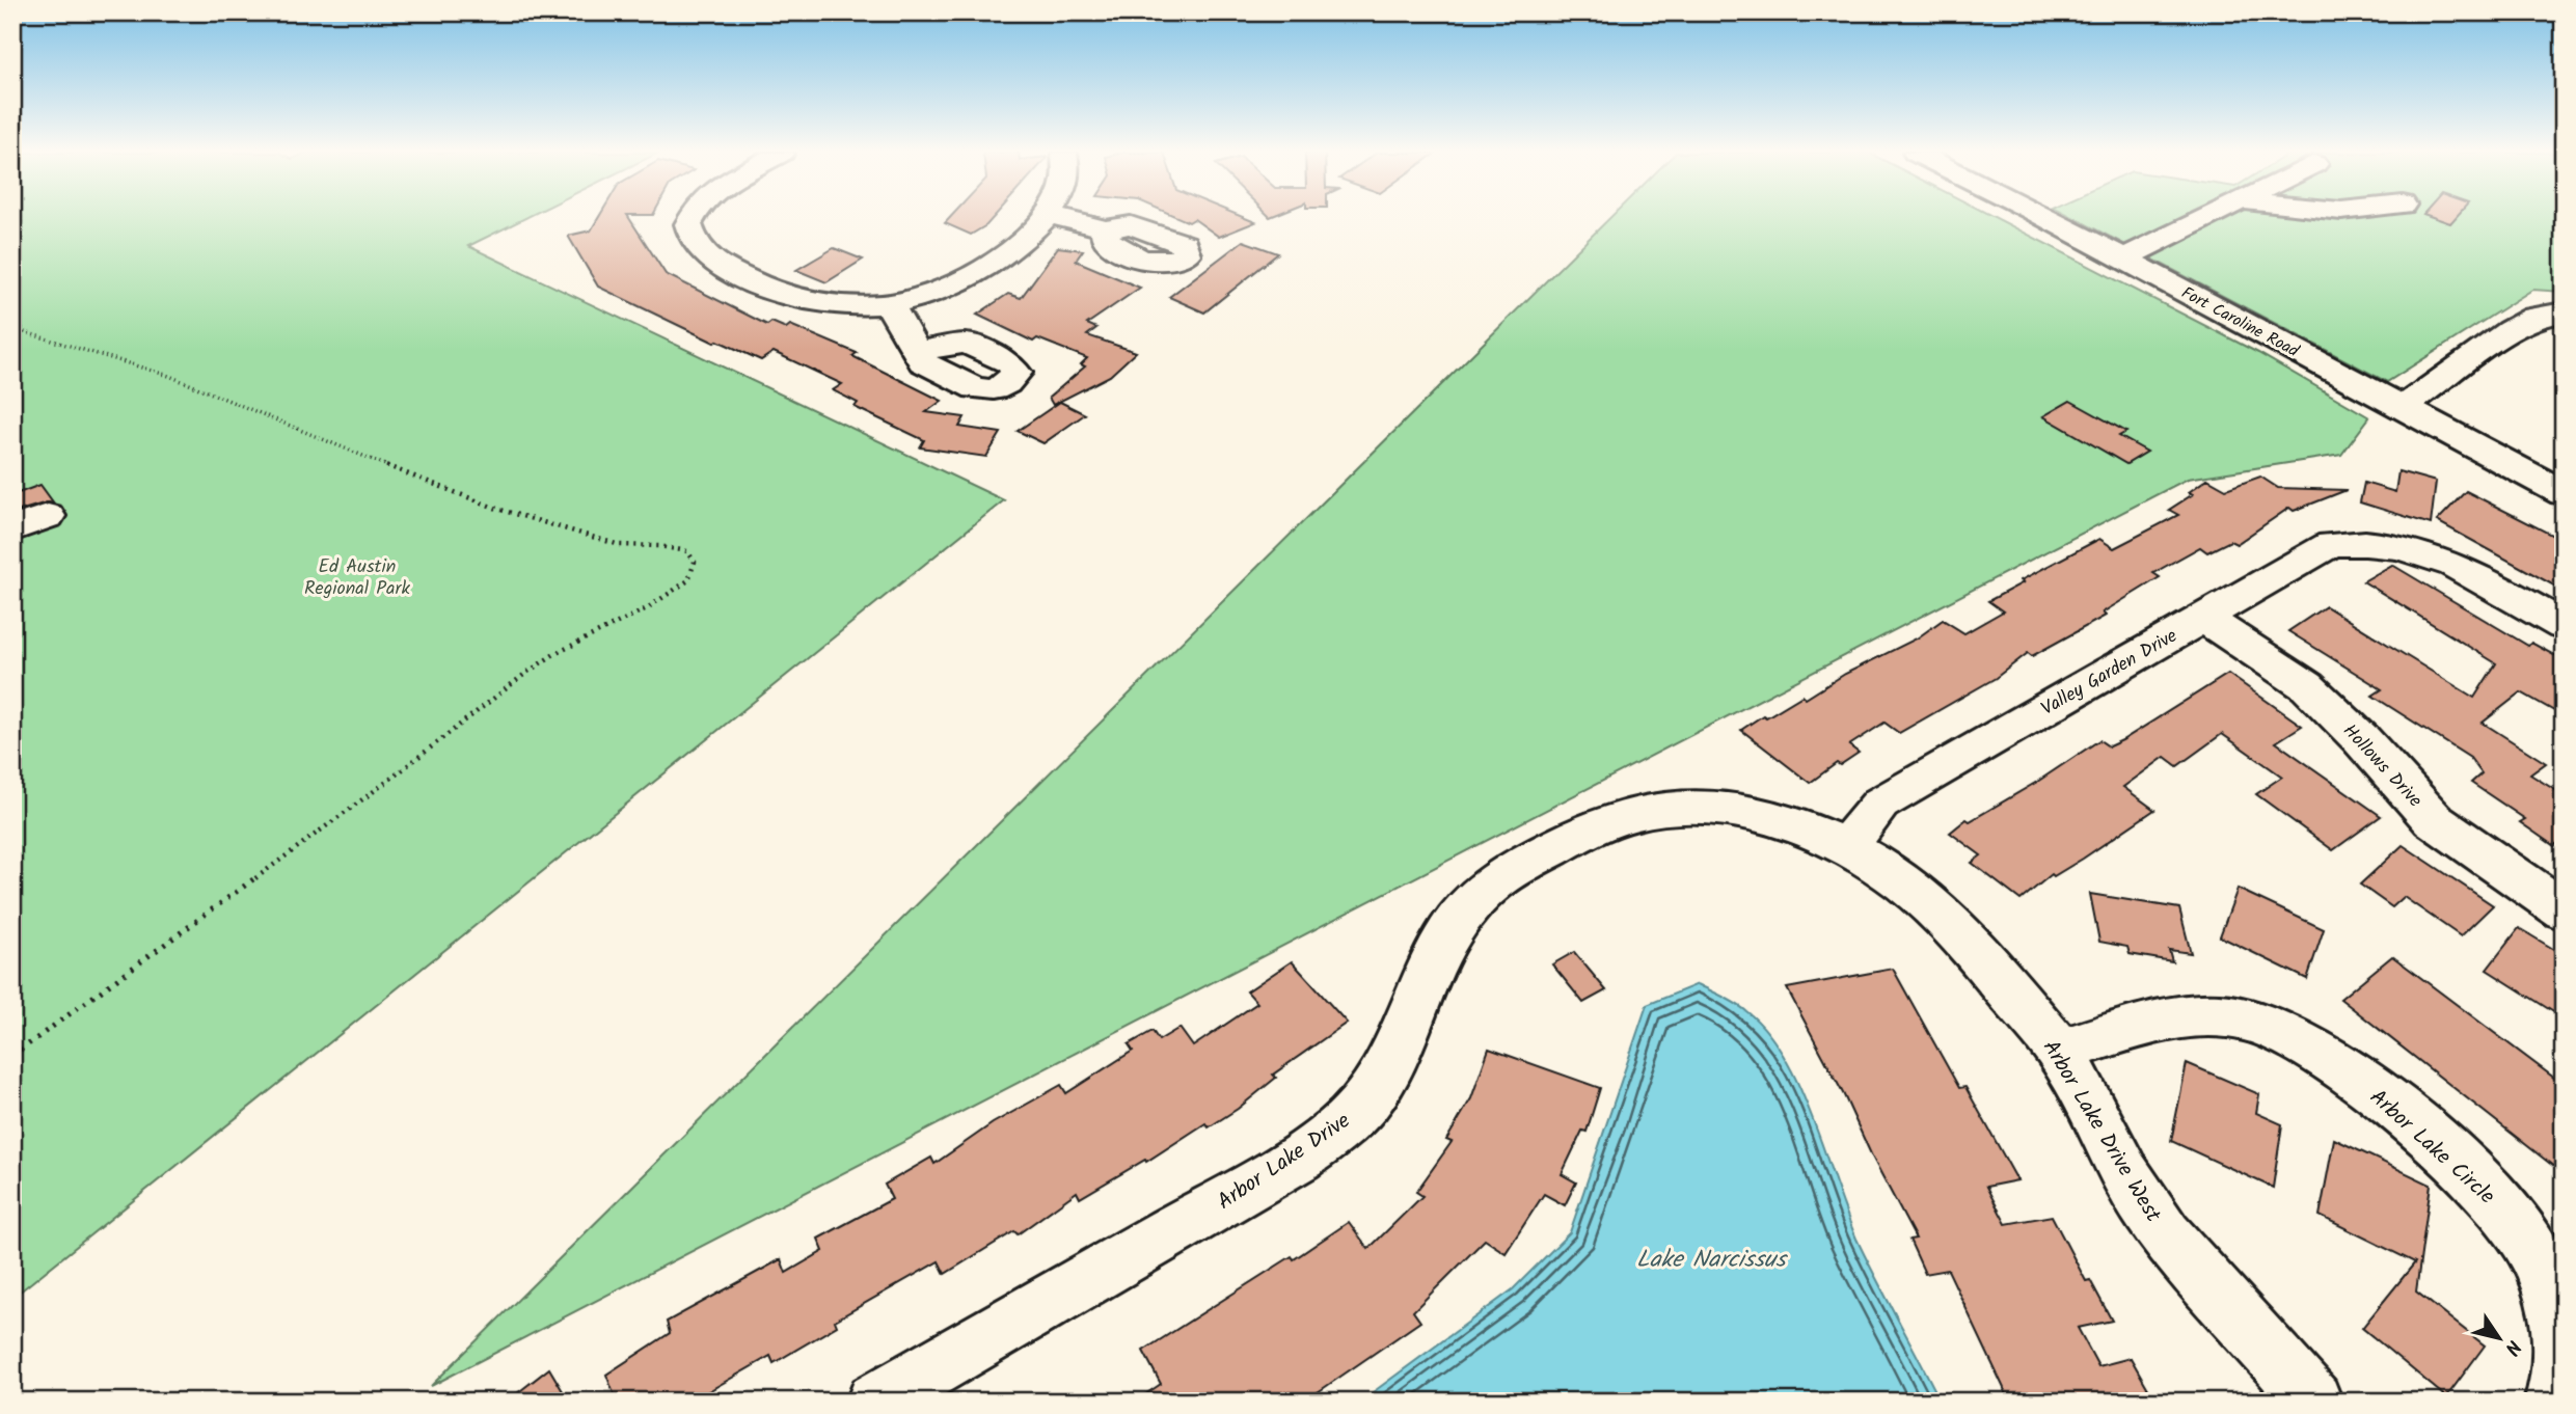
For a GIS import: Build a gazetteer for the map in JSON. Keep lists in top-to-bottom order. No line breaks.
{"streets":{"street":["Fort Caroline Road","Valley Garden Drive","Hollows Drive","Arbor Lake Drive West","Arbor Lake Circle","Arbor Lake Drive"]},"crossings":[["Valley Garden Drive","Hollows Drive"],["Valley Garden Drive","Arbor Lake Drive West"],["Valley Garden Drive","Arbor Lake Drive"],["Arbor Lake Drive West","Arbor Lake Circle"],["Arbor Lake Drive West","Arbor Lake Drive"]],"water":["Lake Narcissus"],"parks":["Ed Austin Regional Park"],"north":"bottom right"}
